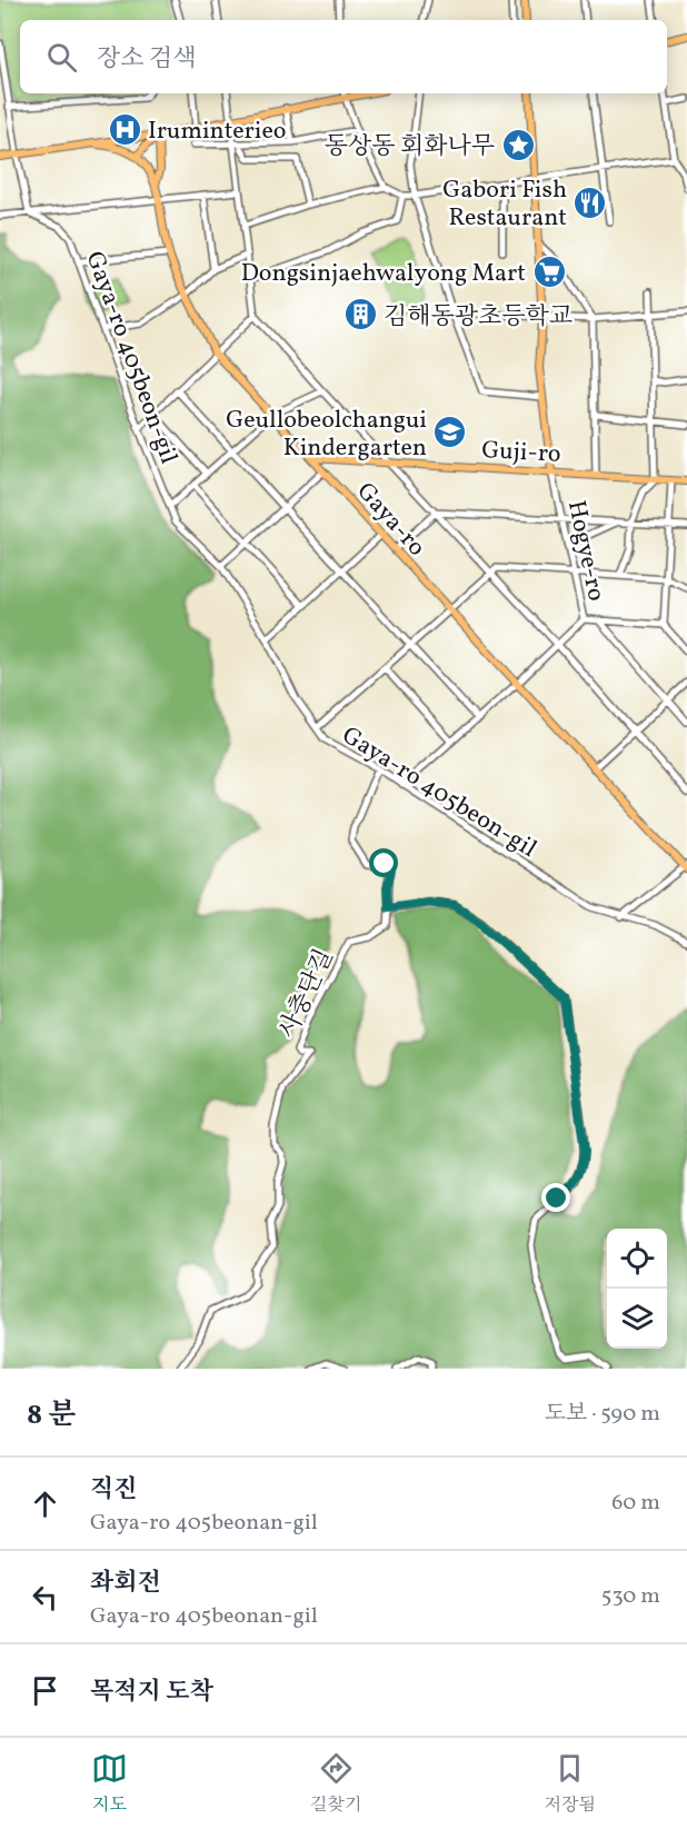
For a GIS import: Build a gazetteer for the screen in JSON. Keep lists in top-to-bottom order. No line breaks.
{"streets":{"main road":["Guji-ro","Gaya-ro","Hogye-ro"],"street":["Gaya-ro 405beon-gil","사충단길"]},"crossings":[["Gaya-ro 405beon-gil","Hogye-ro"],["Guji-ro","Gaya-ro"],["Guji-ro","Hogye-ro"],["Gaya-ro","Hogye-ro"]],"places":{"hospital":["Iruminterieo"],"place":["동상동 회화나무"],"restaurant":["Gabori Fish Restaurant"],"supermarket":["Dongsinjaehwalyong Mart"],"building":["김해동광초등학교"],"school or university":["Geullobeolchangui Kindergarten"]},"page":{"search":"장소 검색","heading":["8 분","도보 · 590 m"],"list":[["직진","Gaya-ro 405beonan-gil","60 m"],["좌회전","Gaya-ro 405beonan-gil","530 m"],"목적지 도착"],"nav":["지도","길찾기","저장됨"]}}
